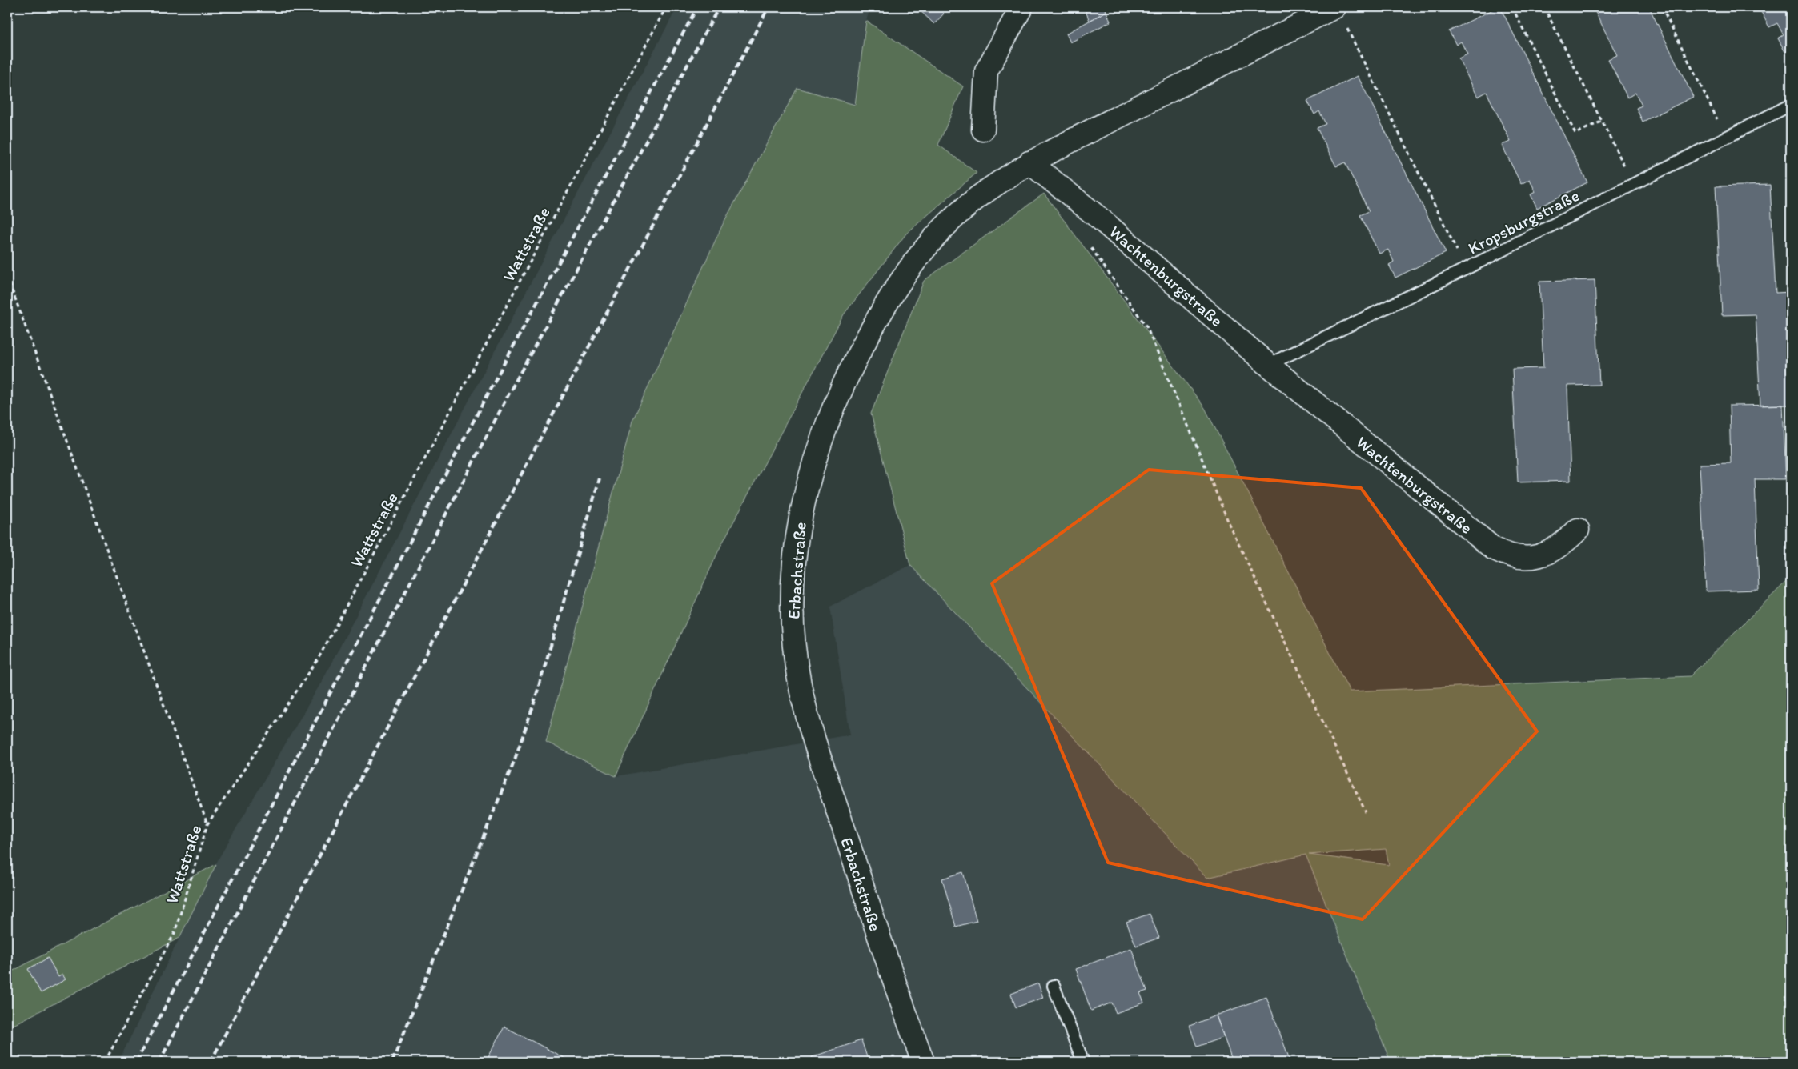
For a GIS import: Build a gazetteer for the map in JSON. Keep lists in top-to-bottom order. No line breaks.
{"streets":{"street":["Wachtenburgstraße","Erbachstraße"],"lane":["Kropsburgstraße"],"path":["Wattstraße"]},"crossings":[["Kropsburgstraße","Wachtenburgstraße"],["Wachtenburgstraße","Erbachstraße"]]}
